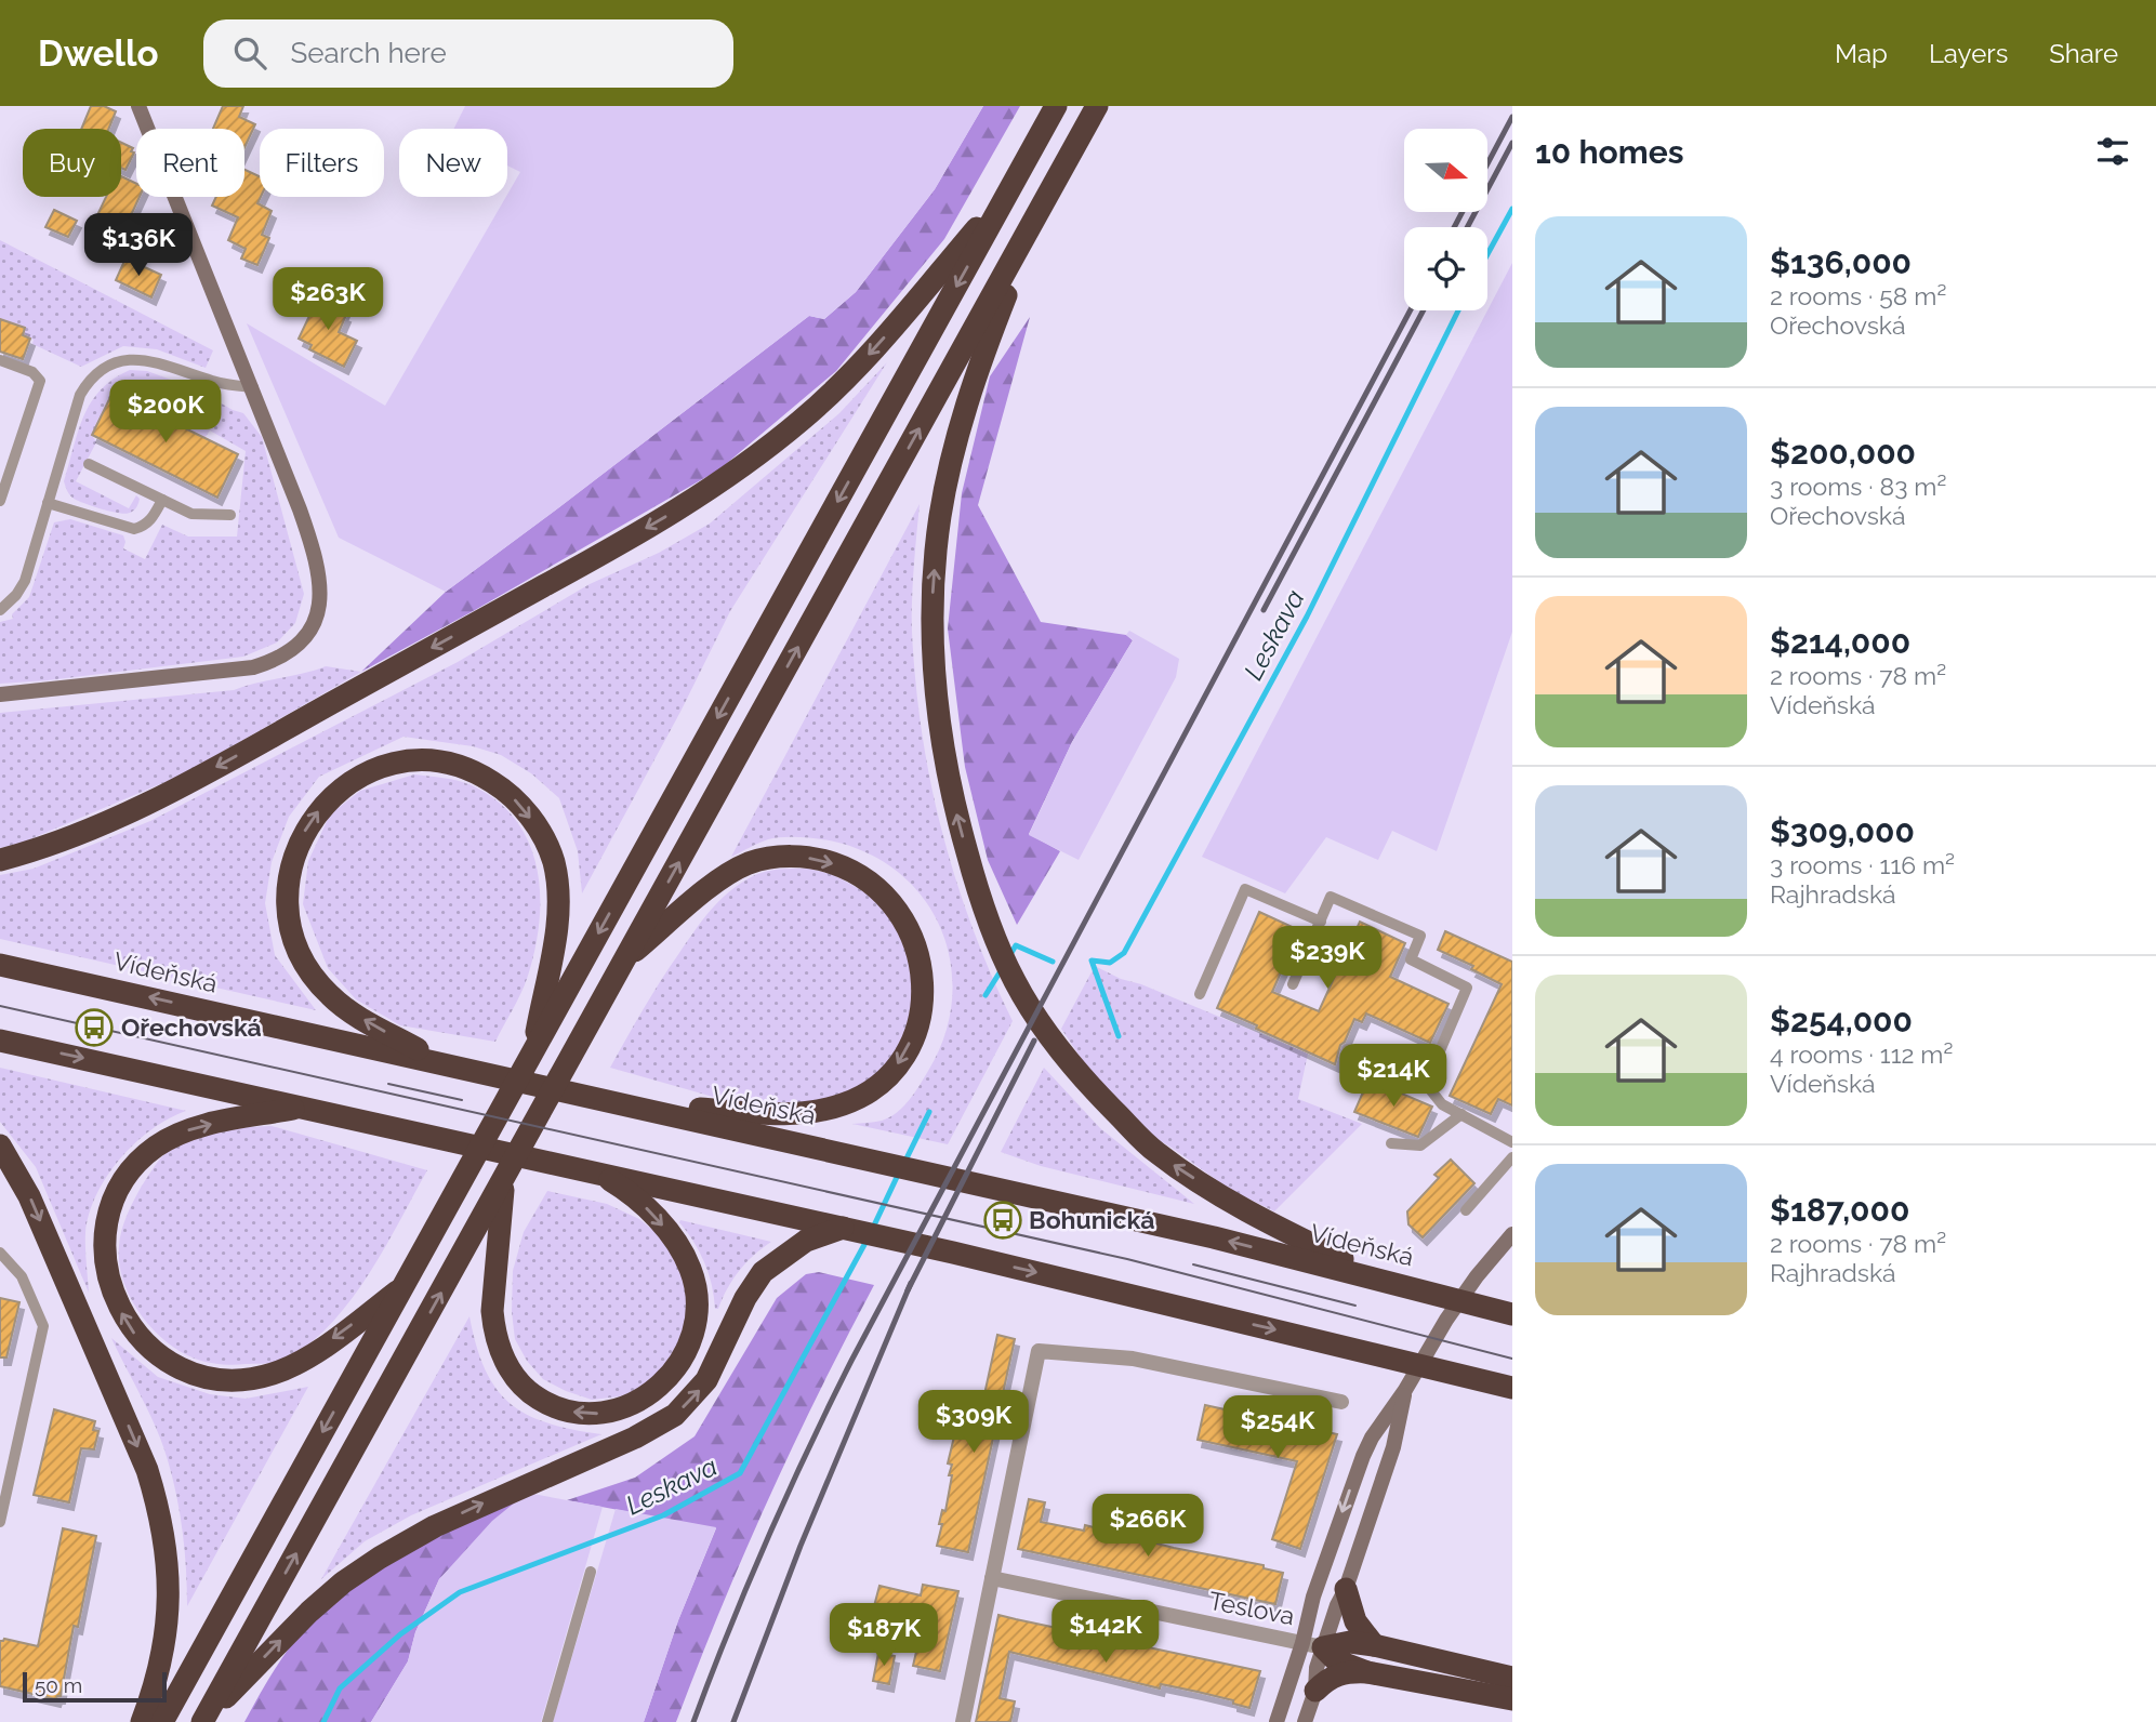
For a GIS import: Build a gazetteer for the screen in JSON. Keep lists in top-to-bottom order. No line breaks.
{"streets":{"highway":["Vídeňská"],"street":["Teslova"]},"water":["Leskava"],"places":{"bus stop":["Ořechovská","Bohunická"]},"scale_bar":"50 m","north":"right","page":{"header":"Dwello","search":"Search here","nav":["Map","Layers","Share"],"heading":"10 homes","chip":["Buy","Rent","Filters","New"],"list":[{"name":"$136,000","note":"2 rooms · 58 m² · Ořechovská"},{"name":"$200,000","note":"3 rooms · 83 m² · Ořechovská"},{"name":"$214,000","note":"2 rooms · 78 m² · Vídeňská"},{"name":"$309,000","note":"3 rooms · 116 m² · Rajhradská"},{"name":"$254,000","note":"4 rooms · 112 m² · Vídeňská"},{"name":"$187,000","note":"2 rooms · 78 m² · Rajhradská"}],"price":["$136K","$263K","$200K","$239K","$214K","$309K","$254K","$266K","$142K","$187K"],"scale":"50 m"}}
